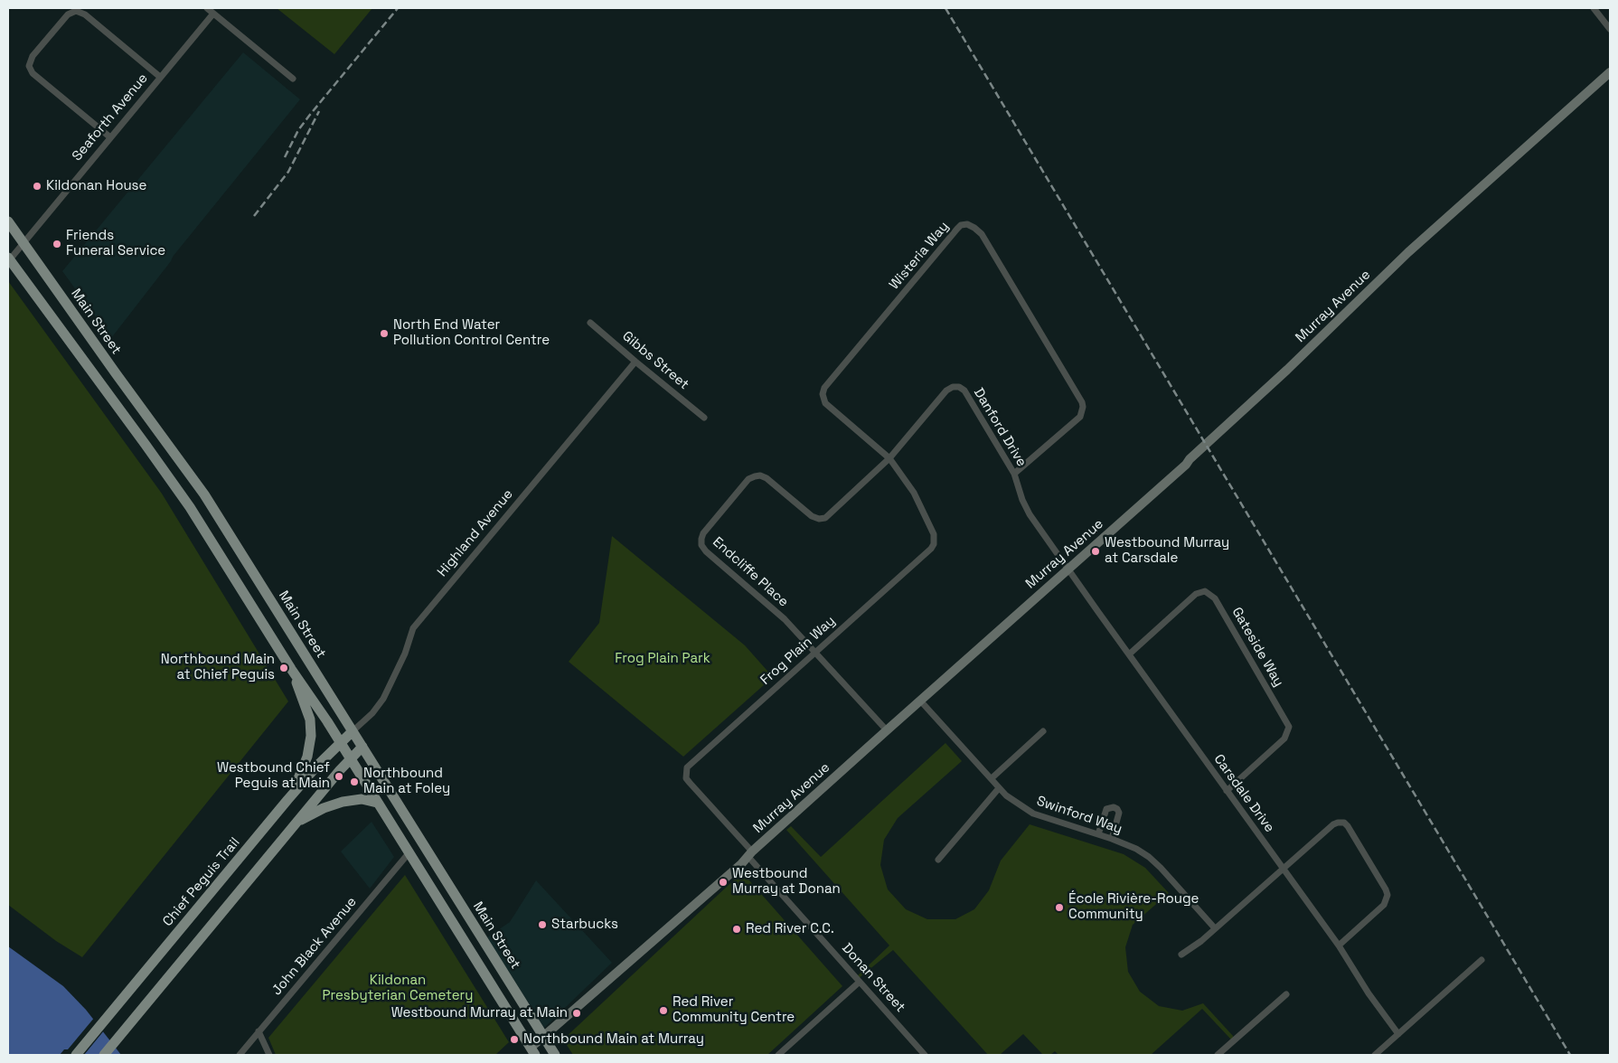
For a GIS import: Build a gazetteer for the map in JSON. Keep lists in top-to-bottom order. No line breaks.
{"streets":{"main road":["Main Street","Chief Peguis Trail"],"street":["Seaforth Avenue","Wisteria Way","Murray Avenue","Gibbs Street","Danford Drive","Highland Avenue","Endcliffe Place","Gateside Way","Frog Plain Way","Carsdale Drive","Swinford Way","John Black Avenue","Donan Street"]},"crossings":[["Seaforth Avenue","Main Street"],["Wisteria Way","Danford Drive"],["Wisteria Way","Endcliffe Place"],["Wisteria Way","Frog Plain Way"],["Murray Avenue","Main Street"],["Murray Avenue","Danford Drive"],["Murray Avenue","Endcliffe Place"],["Murray Avenue","Frog Plain Way"],["Murray Avenue","Carsdale Drive"],["Murray Avenue","Swinford Way"],["Murray Avenue","Donan Street"],["Main Street","Highland Avenue"],["Main Street","Chief Peguis Trail"],["Gibbs Street","Highland Avenue"],["Danford Drive","Endcliffe Place"],["Danford Drive","Frog Plain Way"],["Danford Drive","Carsdale Drive"],["Highland Avenue","Chief Peguis Trail"],["Endcliffe Place","Frog Plain Way"],["Gateside Way","Carsdale Drive"],["Frog Plain Way","Donan Street"]],"parks":["Frog Plain Park","Kildonan Presbyterian Cemetery"],"places":["Kildonan House","Friends Funeral Service","North End Water Pollution Control Centre","Westbound Murray at Carsdale","Northbound Main at Chief Peguis","Westbound Chief Peguis at Main","Northbound Main at Foley","Westbound Murray at Donan","École Rivière-Rouge Community","Starbucks","Red River C.C.","Red River Community Centre","Westbound Murray at Main","Northbound Main at Murray"]}
